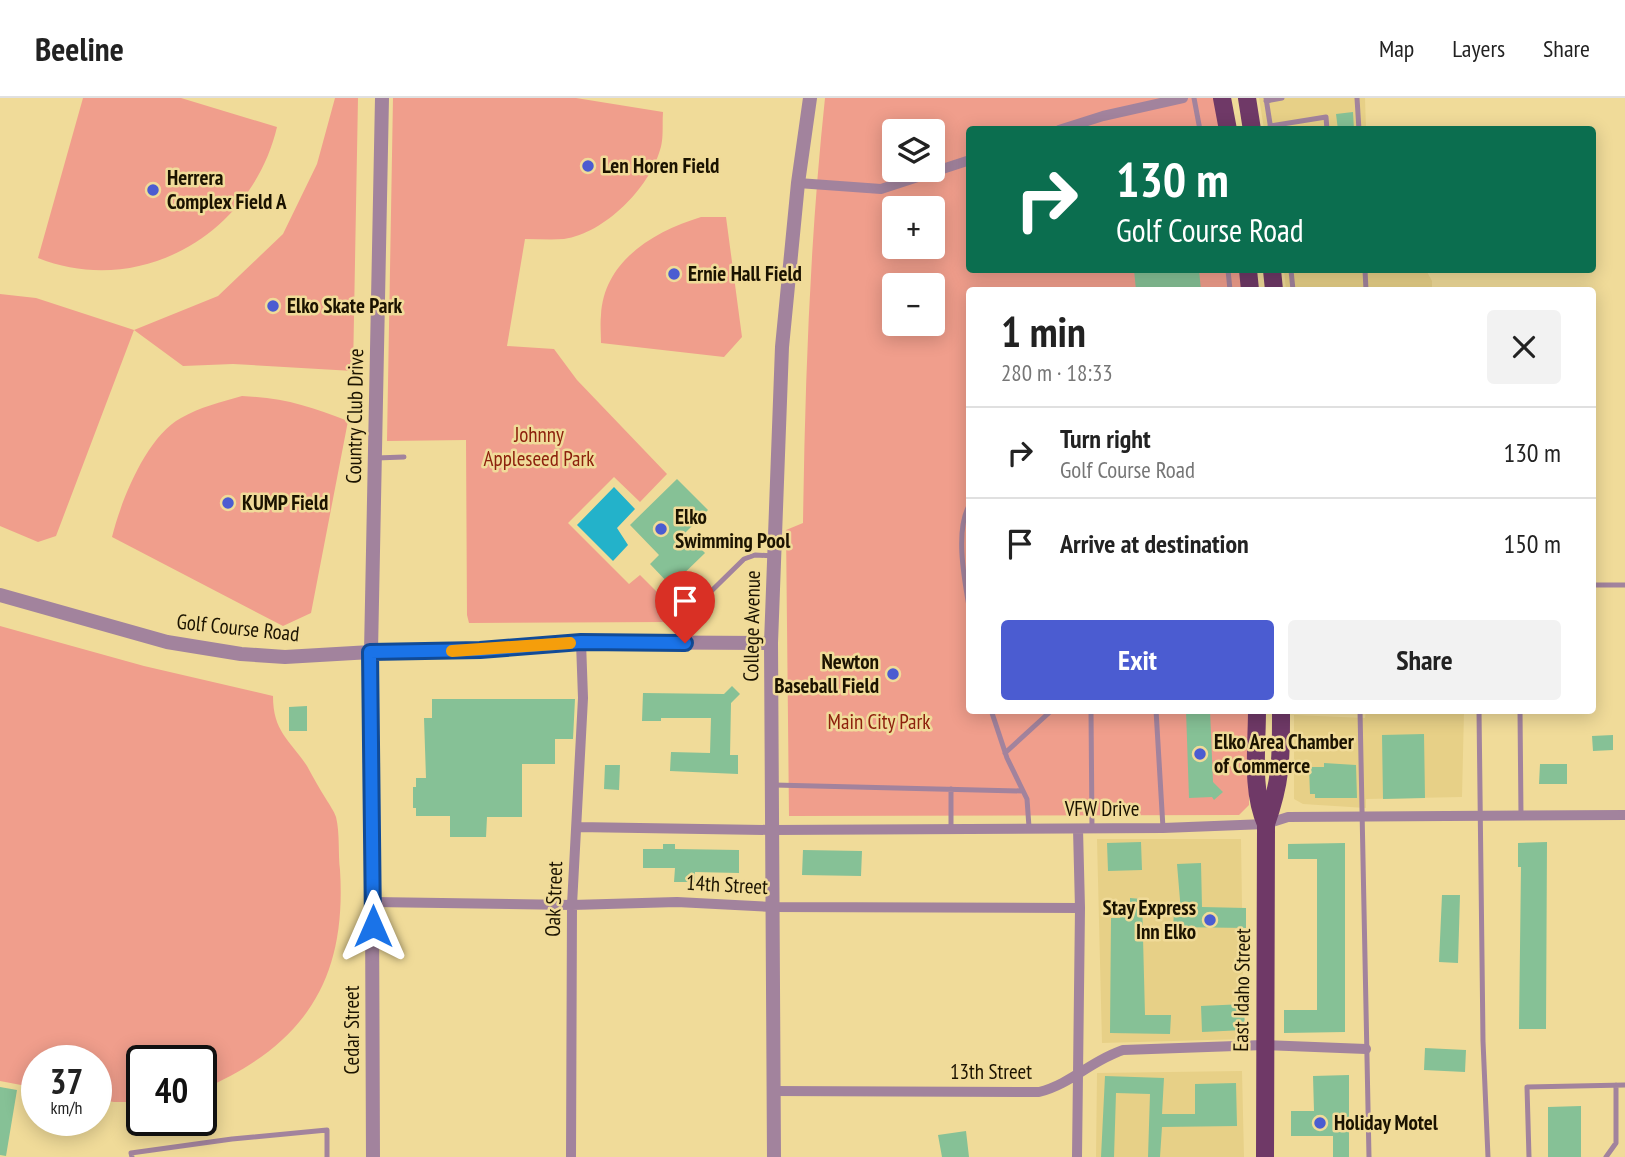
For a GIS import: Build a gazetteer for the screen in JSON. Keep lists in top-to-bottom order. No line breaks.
{"streets":{"main road":["East Idaho Street"],"street":["Country Club Drive","College Avenue","Golf Course Road","VFW Drive","14th Street","Oak Street","Cedar Street","13th Street"]},"crossings":[["Country Club Drive","Golf Course Road"],["Country Club Drive","Cedar Street"],["College Avenue","Golf Course Road"],["College Avenue","VFW Drive"],["College Avenue","14th Street"],["College Avenue","13th Street"],["Golf Course Road","Oak Street"],["Golf Course Road","Cedar Street"],["VFW Drive","Oak Street"],["VFW Drive","East Idaho Street"],["14th Street","Oak Street"],["14th Street","Cedar Street"],["East Idaho Street","13th Street"]],"parks":["Johnny Appleseed Park","Main City Park"],"places":["Len Horen Field","Herrera Complex Field A","Ernie Hall Field","Elko Skate Park","KUMP Field","Elko Swimming Pool","Newton Baseball Field","Elko Area Chamber of Commerce","Stay Express Inn Elko","Holiday Motel"],"page":{"header":"Beeline","nav":["Map","Layers","Share"],"map_buttons":["+","−"],"turn":["130 m","Golf Course Road"],"heading":["1 min","280 m · 18:33"],"list":[{"name":"Turn right","note":"Golf Course Road","value":"130 m"},{"name":"Arrive at destination","value":"150 m"}],"buttons":["Exit","Share"],"speed":"37 km/h","limit":"40"}}
